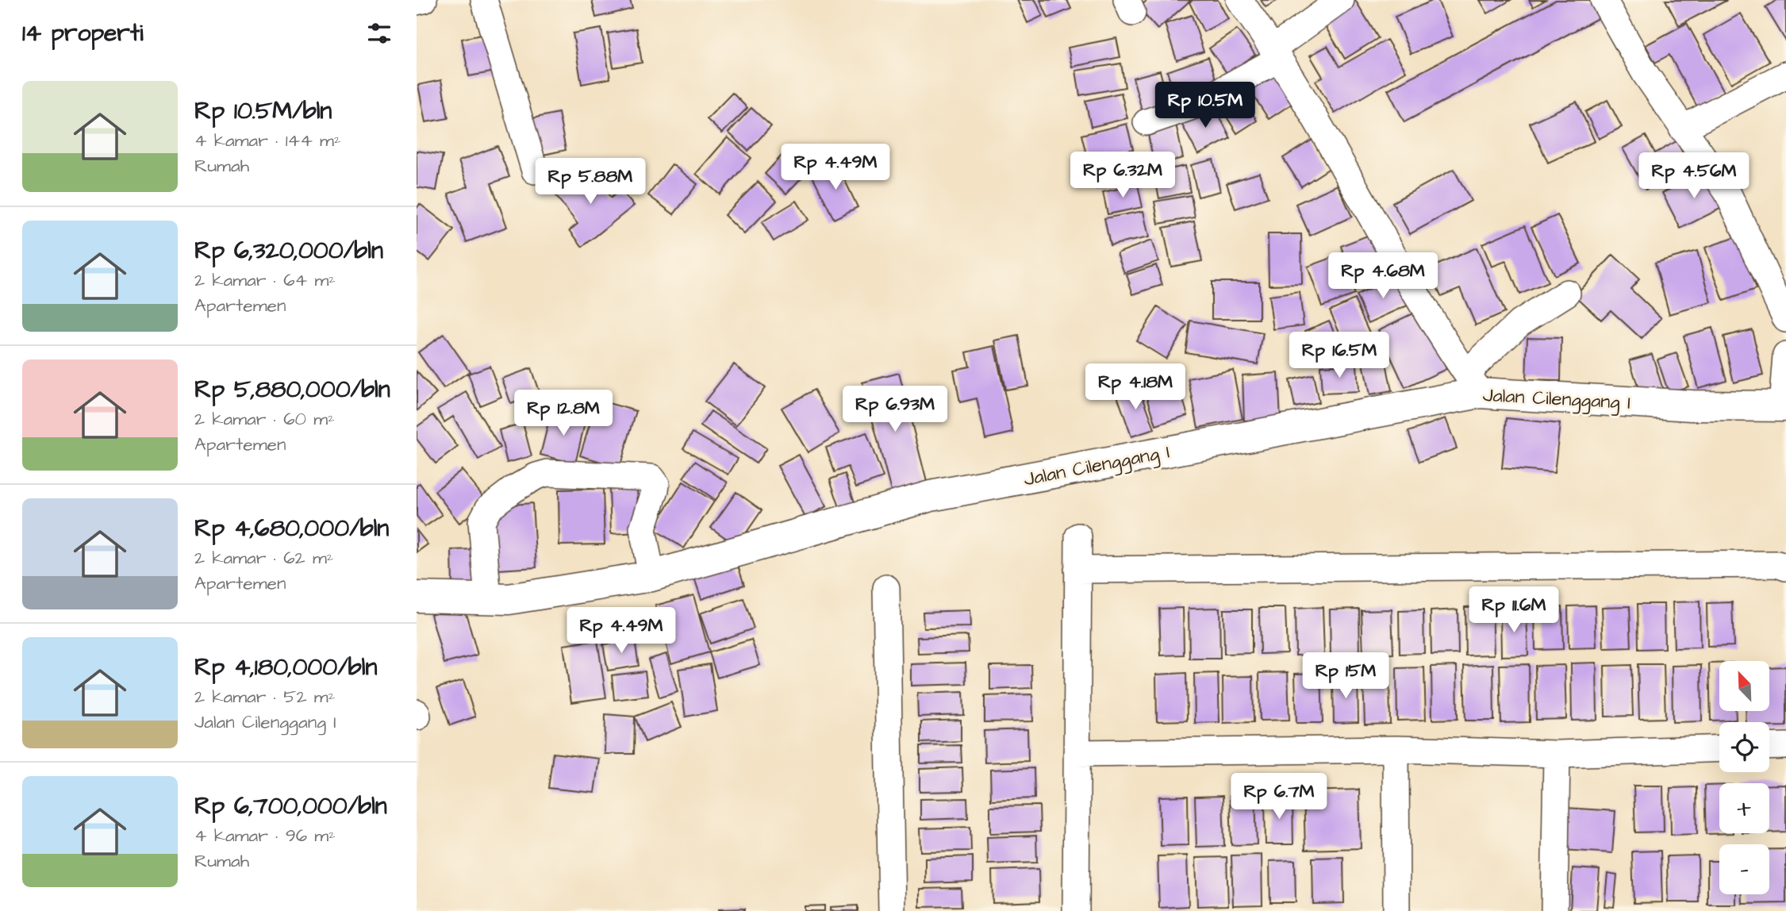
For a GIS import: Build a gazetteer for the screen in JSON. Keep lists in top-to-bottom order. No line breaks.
{"streets":{"street":["Jalan Cilenggang I"]},"north":"top left","page":{"heading":"14 properti","list":[{"name":"Rp 10.5M/bln","note":"4 kamar · 144 m² · Rumah"},{"name":"Rp 6,320,000/bln","note":"2 kamar · 64 m² · Apartemen"},{"name":"Rp 5,880,000/bln","note":"2 kamar · 60 m² · Apartemen"},{"name":"Rp 4,680,000/bln","note":"2 kamar · 62 m² · Apartemen"},{"name":"Rp 4,180,000/bln","note":"2 kamar · 52 m² · Jalan Cilenggang I"},{"name":"Rp 6,700,000/bln","note":"4 kamar · 96 m² · Rumah"}],"price":["Rp 10.5M","Rp 4.49M","Rp 6.32M","Rp 4.56M","Rp 5.88M","Rp 4.68M","Rp 16.5M","Rp 4.18M","Rp 6.93M","Rp 12.8M","Rp 11.6M","Rp 4.49M","Rp 15M","Rp 6.7M"],"map_buttons":["+","−"]}}
